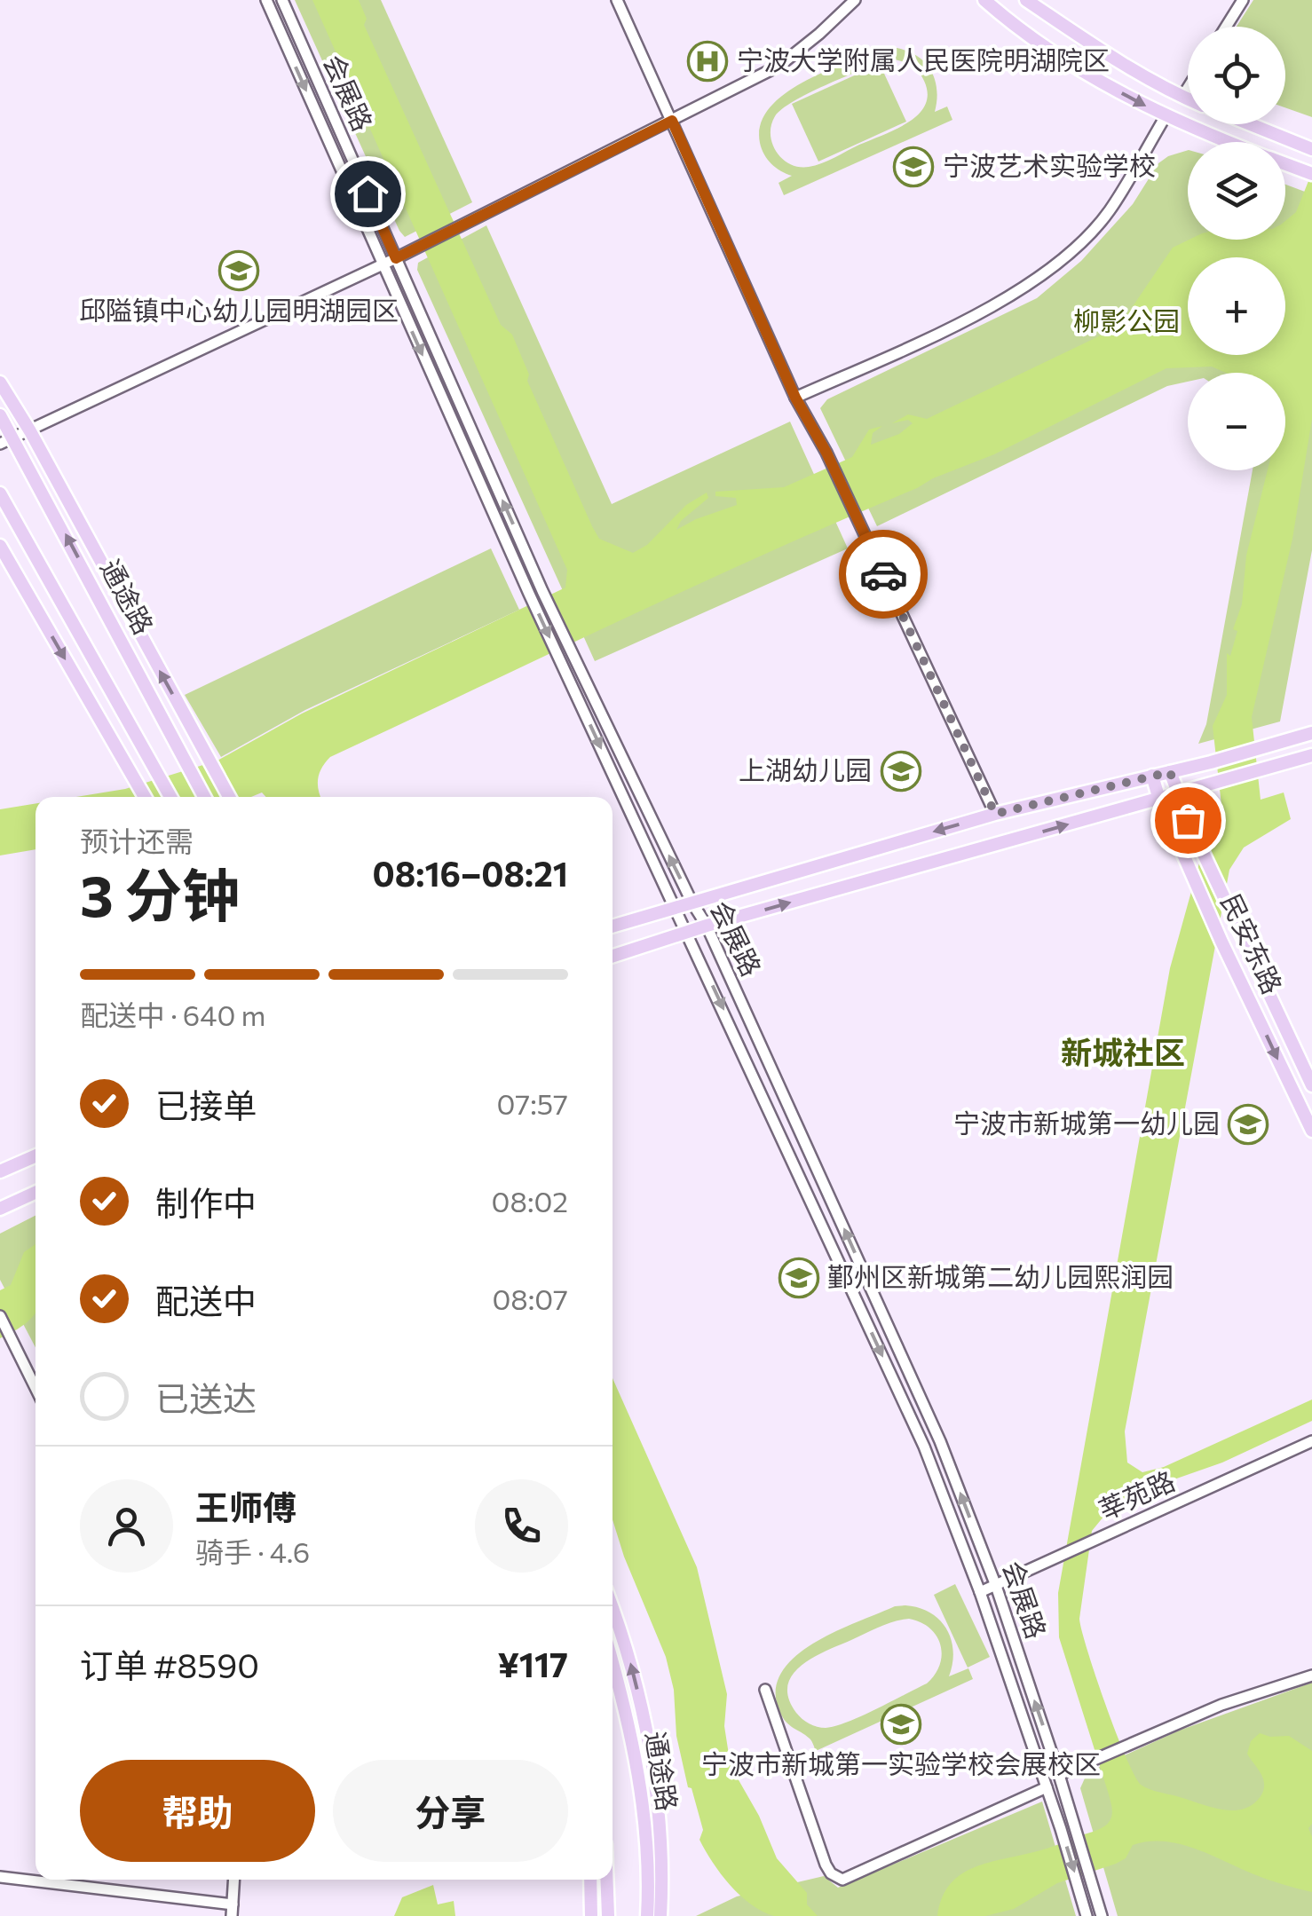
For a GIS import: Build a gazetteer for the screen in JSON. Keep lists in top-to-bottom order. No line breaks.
{"streets":{"main road":["通途路","民安东路"],"street":["会展路","莘苑路"]},"crossings":[["会展路","莘苑路"]],"districts":["新城社区"],"parks":["柳影公园"],"places":{"hospital":["宁波大学附属人民医院明湖院区"],"school or university":["宁波艺术实验学校","邱隘镇中心幼儿园明湖园区","上湖幼儿园","宁波市新城第一幼儿园","鄞州区新城第二幼儿园熙润园","宁波市新城第一实验学校会展校区"]},"page":{"map_buttons":["+","−"],"heading":["3 分钟","预计还需","08:16–08:21"],"panel":["王师傅","骑手 · 4.6","订单 #8590","¥117"],"bar":"配送中 · 640 m","list":[["已接单","07:57"],["制作中","08:02"],["配送中","08:07"],"已送达"],"buttons":["帮助","分享"]}}
